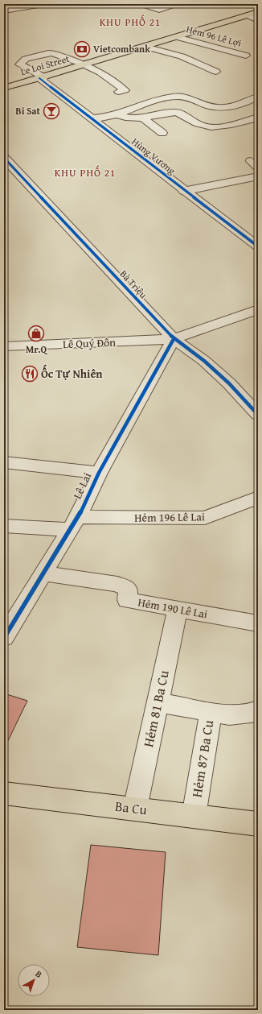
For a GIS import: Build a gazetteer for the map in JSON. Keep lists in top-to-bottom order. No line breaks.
{"streets":{"main road":["Le Loi Street","Ba Cu"],"street":["Hẻm 96 Lê Lợi","Hùng Vương","Bà Triệu","Lê Quý Đôn","Lê Lai","Hẻm 196 Lê Lai","Hẻm 190 Lê Lai","Hẻm 81 Ba Cu","Hẻm 87 Ba Cu"]},"crossings":[["Hẻm 96 Lê Lợi","Le Loi Street"],["Le Loi Street","Hùng Vương"],["Bà Triệu","Lê Quý Đôn"],["Bà Triệu","Lê Lai"],["Lê Quý Đôn","Lê Lai"],["Lê Lai","Hẻm 196 Lê Lai"],["Lê Lai","Hẻm 190 Lê Lai"],["Hẻm 190 Lê Lai","Hẻm 81 Ba Cu"],["Hẻm 81 Ba Cu","Ba Cu"],["Hẻm 87 Ba Cu","Ba Cu"]],"districts":["KHU PHỐ 21","KHU PHỐ 21"],"places":{"bank":["Vietcombank"],"bar":["Bi Sat"],"shop":["Mr.Q"],"restaurant":["Ốc Tự Nhiên"]},"north":"top right"}
